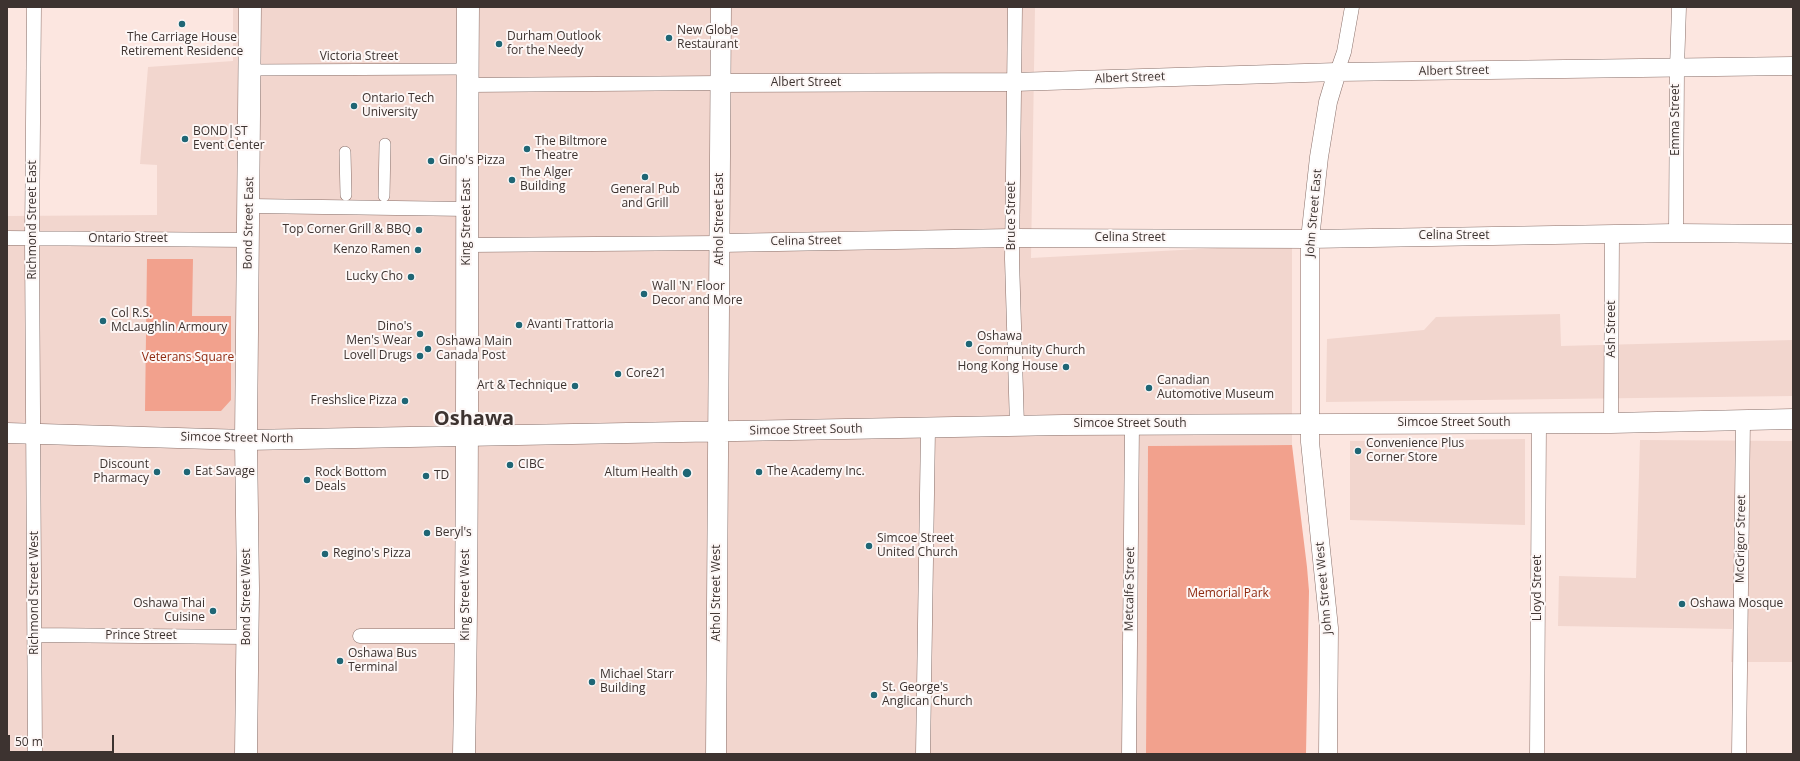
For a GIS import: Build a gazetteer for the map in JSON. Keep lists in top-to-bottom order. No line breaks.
{"streets":{"main road":["Athol Street East","King Street East","Bond Street East","Simcoe Street South","Simcoe Street North","Athol Street West","King Street West","Bond Street West"],"street":["Victoria Street","Albert Street","Emma Street","John Street East","Bruce Street","Richmond Street East","Celina Street","Ontario Street","Ash Street","McGrigor Street","John Street West","Lloyd Street","Metcalfe Street","Richmond Street West","Prince Street"]},"crossings":[["Victoria Street","Albert Street"],["Victoria Street","King Street East"],["Victoria Street","Bond Street East"],["Albert Street","Emma Street"],["Albert Street","John Street East"],["Albert Street","Bruce Street"],["Albert Street","Athol Street East"],["Albert Street","King Street East"],["Emma Street","Celina Street"],["John Street East","Celina Street"],["John Street East","Simcoe Street South"],["John Street East","John Street West"],["Bruce Street","Celina Street"],["Bruce Street","Simcoe Street South"],["Athol Street East","Celina Street"],["Athol Street East","Simcoe Street South"],["Athol Street East","Athol Street West"],["Richmond Street East","Ontario Street"],["Richmond Street East","Simcoe Street North"],["Richmond Street East","Richmond Street West"],["King Street East","Celina Street"],["King Street East","Simcoe Street South"],["King Street East","Simcoe Street North"],["King Street East","King Street West"],["Bond Street East","Ontario Street"],["Bond Street East","Simcoe Street North"],["Bond Street East","Bond Street West"],["Celina Street","Ash Street"],["Ash Street","Simcoe Street South"],["Simcoe Street South","Simcoe Street North"],["Simcoe Street South","McGrigor Street"],["Simcoe Street South","John Street West"],["Simcoe Street South","Lloyd Street"],["Simcoe Street South","Metcalfe Street"],["Simcoe Street South","Athol Street West"],["Simcoe Street South","King Street West"],["Simcoe Street North","Richmond Street West"],["Simcoe Street North","King Street West"],["Simcoe Street North","Bond Street West"],["Richmond Street West","Prince Street"],["Bond Street West","Prince Street"]],"districts":["Oshawa"],"parks":["Veterans Square","Memorial Park"],"places":["The Carriage House Retirement Residence","New Globe Restaurant","Durham Outlook for the Needy","Ontario Tech University","BOND|ST Event Center","The Biltmore Theatre","Gino's Pizza","General Pub and Grill","The Alger Building","Top Corner Grill & BBQ","Kenzo Ramen","Lucky Cho","Wall 'N' Floor Decor and More","Col R.S. McLaughlin Armoury","Avanti Trattoria","Dino's Men's Wear","Oshawa Community Church","Oshawa Main Canada Post","Lovell Drugs","Hong Kong House","Core21","Art & Technique","Canadian Automotive Museum","Freshslice Pizza","Convenience Plus Corner Store","CIBC","Discount Pharmacy","Eat Savage","The Academy Inc.","Altum Health","TD","Rock Bottom Deals","Beryl's","Simcoe Street United Church","Regino's Pizza","Oshawa Mosque","Oshawa Thai Cuisine","Oshawa Bus Terminal","Michael Starr Building","St. George's Anglican Church"],"scale_bar":"50 m"}
